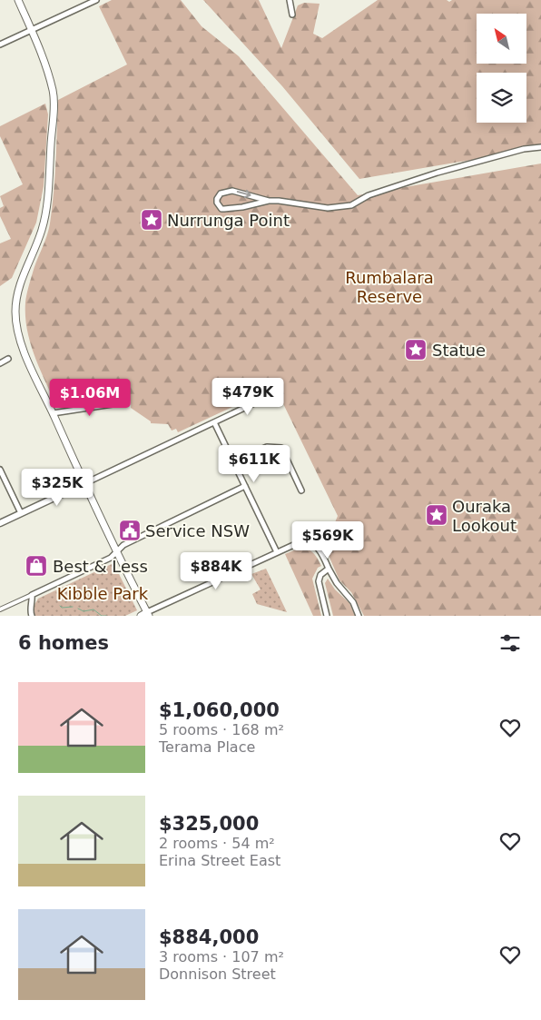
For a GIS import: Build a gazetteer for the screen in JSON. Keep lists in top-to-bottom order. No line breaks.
{"parks":["Rumbalara Reserve","Kibble Park"],"places":{"place":["Nurrunga Point","Statue","Ouraka Lookout"],"public building":["Service NSW"],"shop":["Best & Less"]},"north":"top left","page":{"price":["$479K","$1.06M","$611K","$325K","$569K","$884K"],"heading":"6 homes","list":[{"name":"$1,060,000","note":"5 rooms · 168 m² · Terama Place"},{"name":"$325,000","note":"2 rooms · 54 m² · Erina Street East"},{"name":"$884,000","note":"3 rooms · 107 m² · Donnison Street"}]}}
